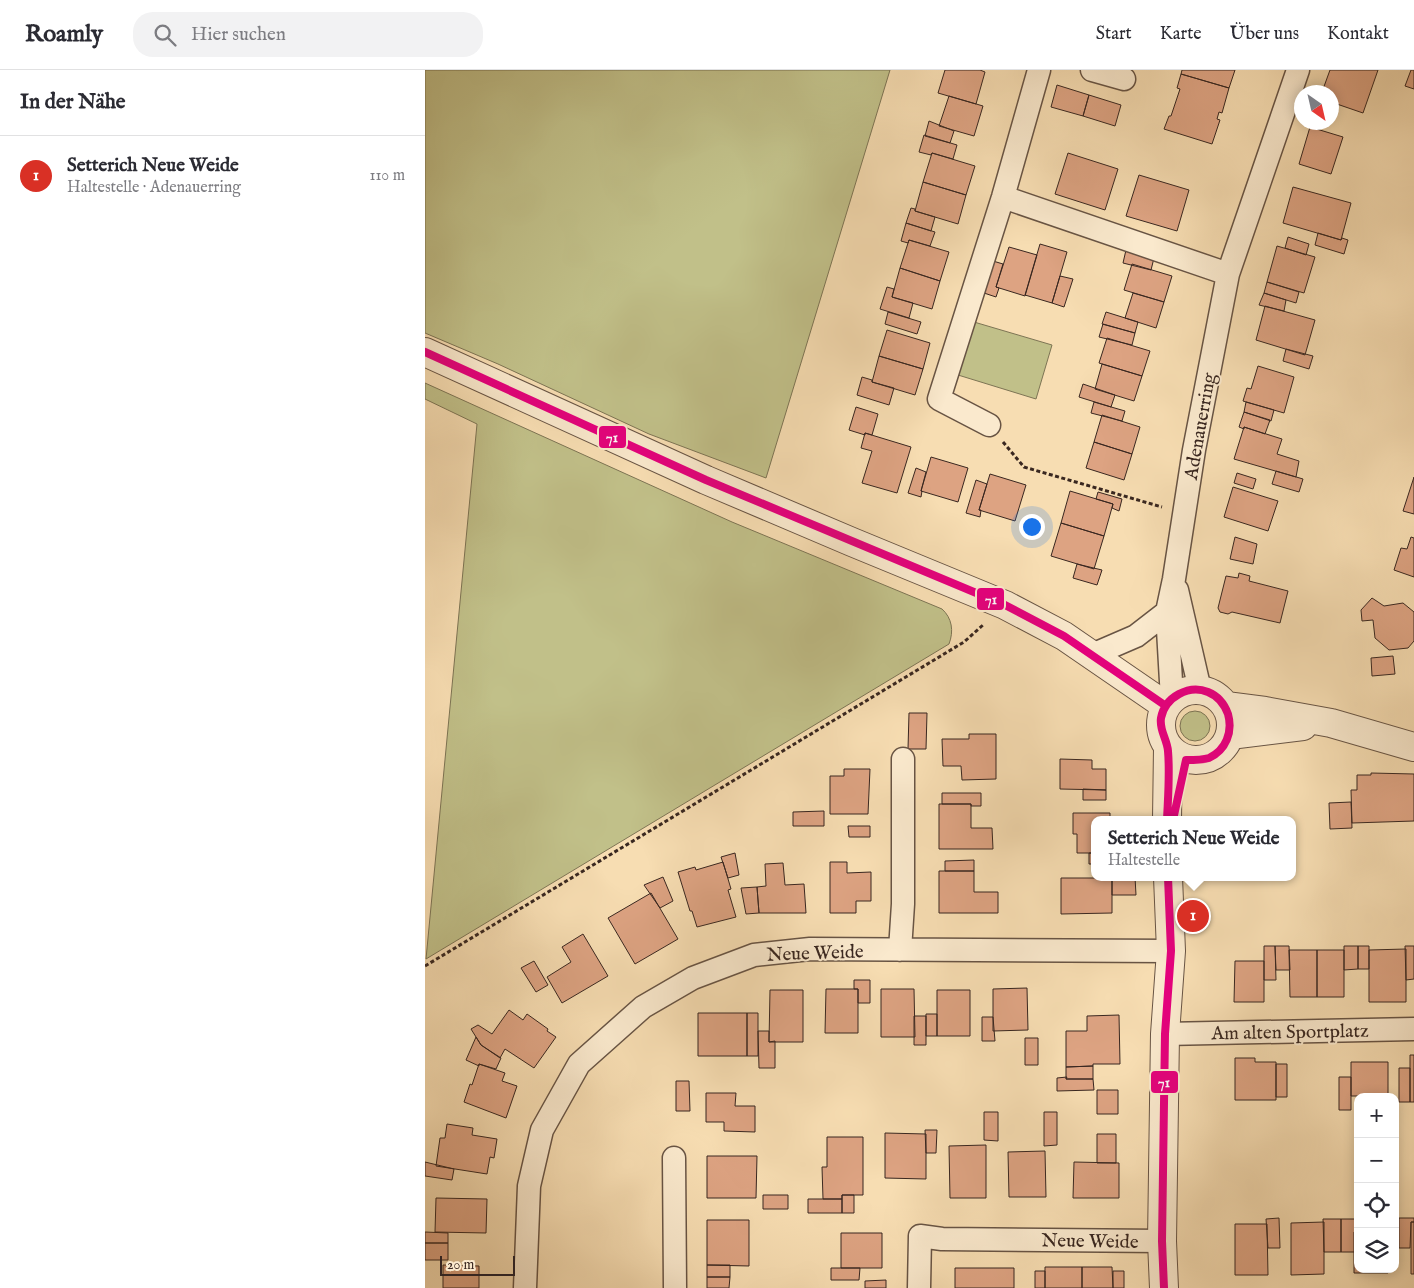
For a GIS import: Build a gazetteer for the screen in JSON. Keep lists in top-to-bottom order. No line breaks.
{"streets":{"street":["Adenauerring","Neue Weide","Am alten Sportplatz"]},"lines":["transit line 71"],"scale_bar":"20 m","north":"bottom right","page":{"header":"Roamly","search":"Hier suchen","nav":["Start","Karte","Über uns","Kontakt"],"heading":"In der Nähe","list":[{"mark":"1","name":"Setterich Neue Weide","note":"Haltestelle · Adenauerring","value":"110 m"}],"popup":["Setterich Neue Weide","Haltestelle"],"pins":"1","map_buttons":["+","−"],"scale":"20 m"}}
